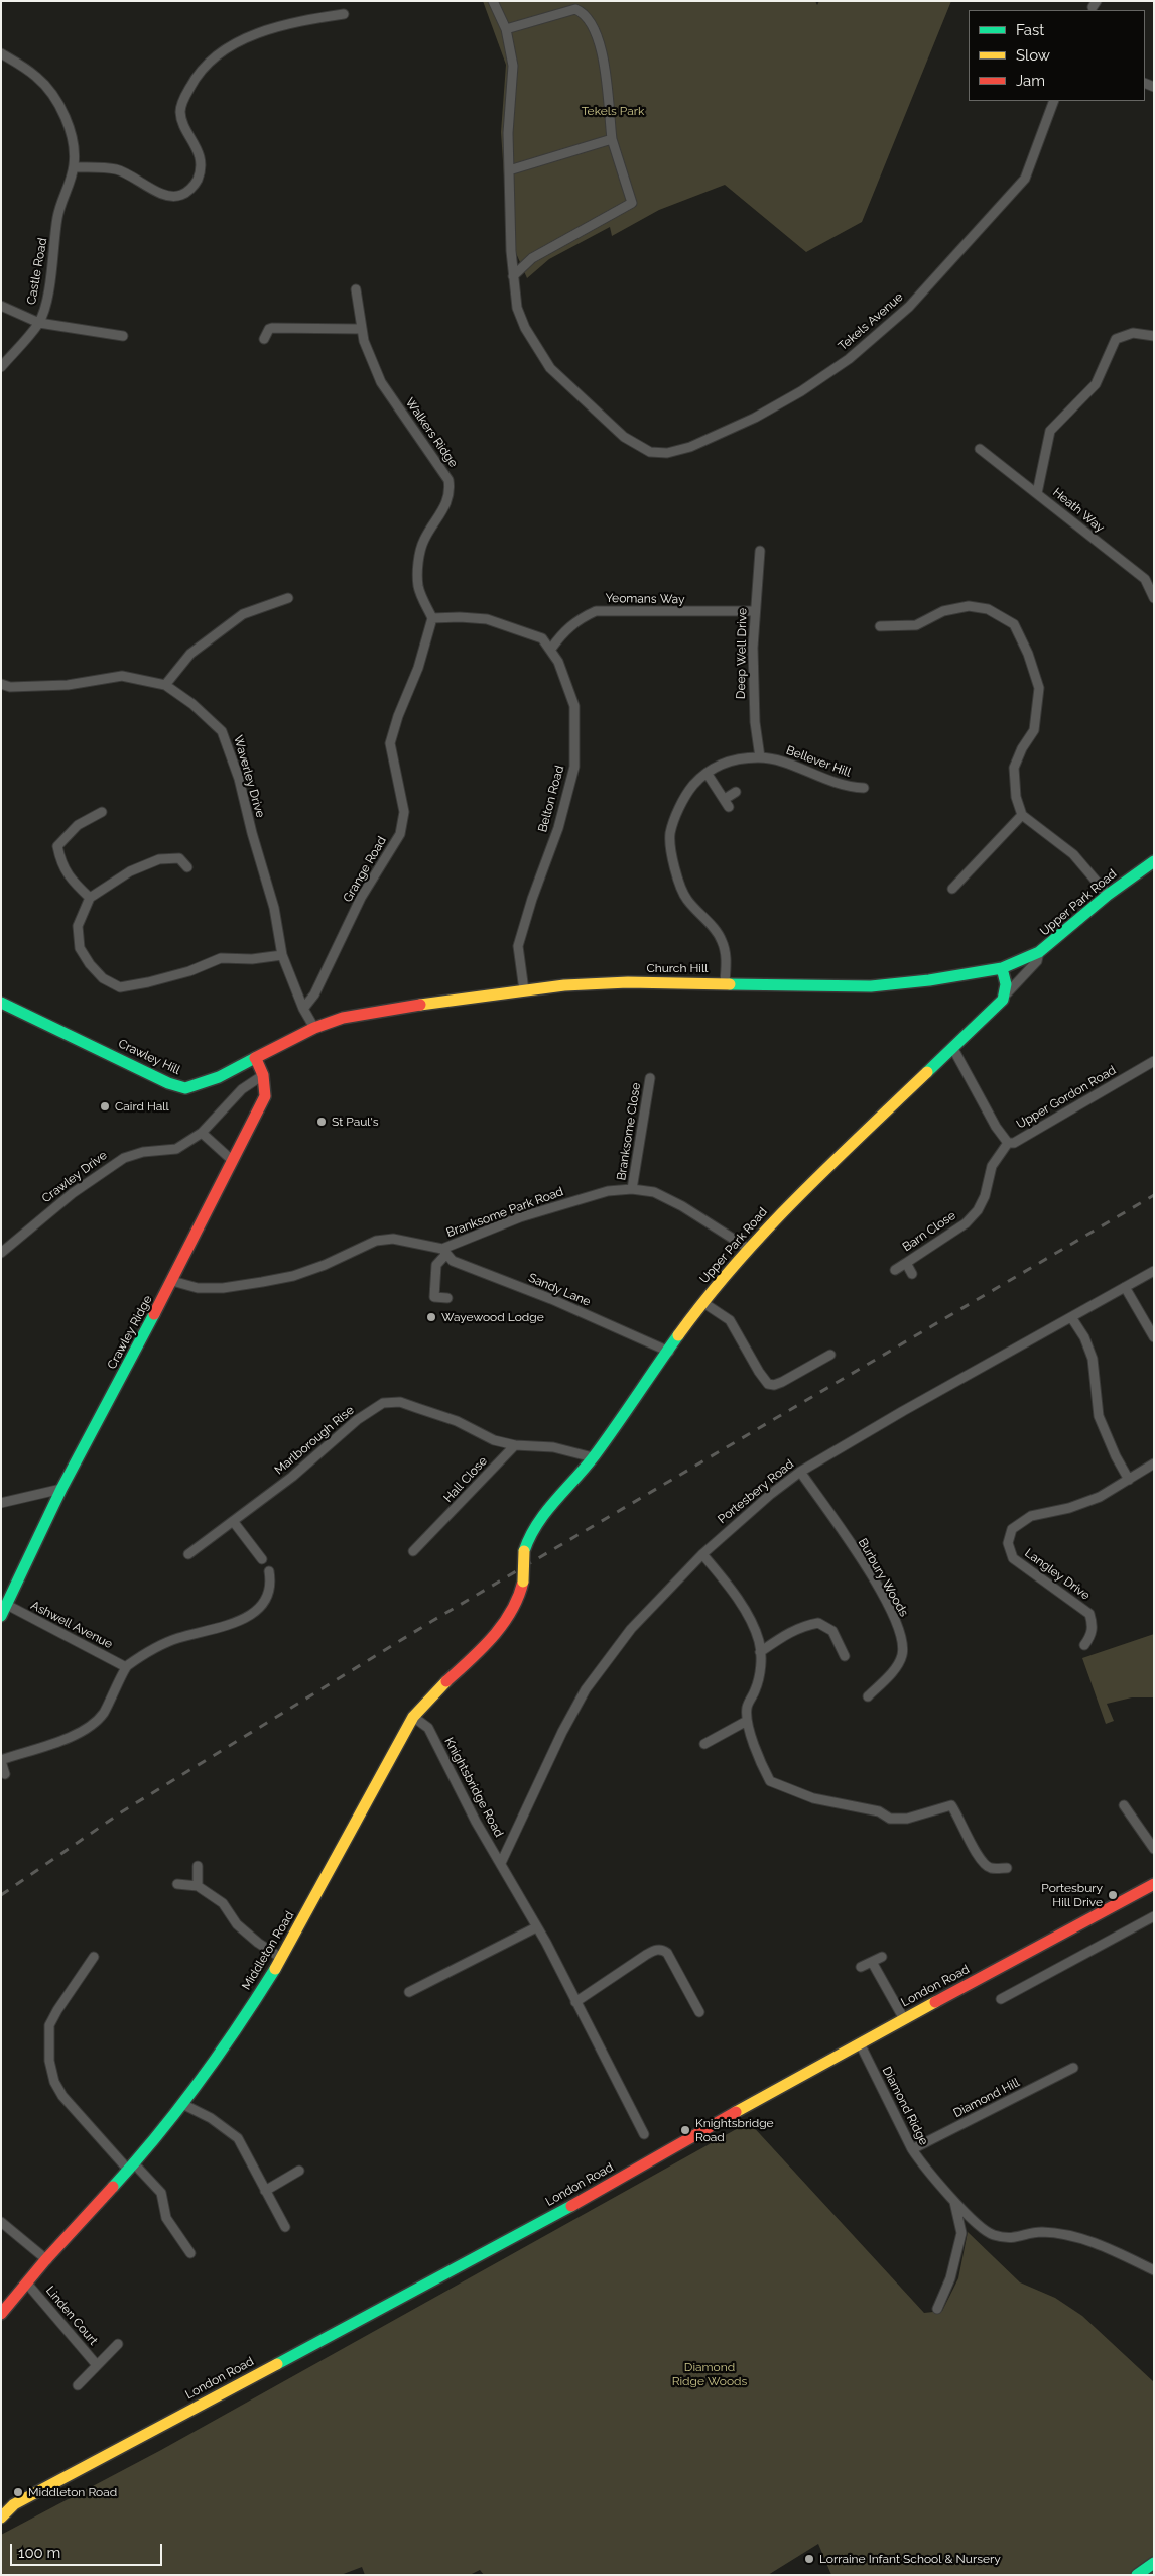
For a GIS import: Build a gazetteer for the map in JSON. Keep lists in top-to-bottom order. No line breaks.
{"streets":{"street":["Castle Road","Tekels Avenue","Walkers Ridge","Heath Way","Yeomans Way","Deep Well Drive","Bellever Hill","Waverley Drive","Belton Road","Grange Road","Upper Park Road","Church Hill","Crawley Hill","Upper Gordon Road","Branksome Close","Crawley Drive","Branksome Park Road","Barn Close","Sandy Lane","Crawley Ridge","Marlborough Rise","Hall Close","Portesbery Road","Langley Drive","Burbury Woods","Ashwell Avenue","Knightsbridge Road","Middleton Road","London Road","Diamond Hill","Diamond Ridge","Linden Court"]},"crossings":[["Walkers Ridge","Grange Road"],["Yeomans Way","Deep Well Drive"],["Yeomans Way","Belton Road"],["Deep Well Drive","Bellever Hill"],["Bellever Hill","Church Hill"],["Waverley Drive","Grange Road"],["Waverley Drive","Church Hill"],["Waverley Drive","Crawley Hill"],["Belton Road","Church Hill"],["Upper Park Road","Church Hill"],["Upper Park Road","Upper Gordon Road"],["Upper Park Road","Branksome Park Road"],["Upper Park Road","Sandy Lane"],["Upper Park Road","Marlborough Rise"],["Upper Park Road","Middleton Road"],["Church Hill","Crawley Hill"],["Crawley Hill","Crawley Ridge"],["Upper Gordon Road","Barn Close"],["Branksome Close","Branksome Park Road"],["Crawley Drive","Crawley Ridge"],["Branksome Park Road","Sandy Lane"],["Branksome Park Road","Crawley Ridge"],["Crawley Ridge","Ashwell Avenue"],["Marlborough Rise","Hall Close"],["Portesbery Road","Burbury Woods"],["Portesbery Road","Knightsbridge Road"],["Knightsbridge Road","Middleton Road"],["Middleton Road","Linden Court"],["London Road","Diamond Ridge"],["Diamond Hill","Diamond Ridge"]],"parks":["Tekels Park","Diamond Ridge Woods"],"places":["Caird Hall","St Paul's","Wayewood Lodge","Portesbury Hill Drive","Knightsbridge Road","Middleton Road","Lorraine Infant School & Nursery"],"legend":["Fast","Slow","Jam"],"scale_bar":"100 m"}
